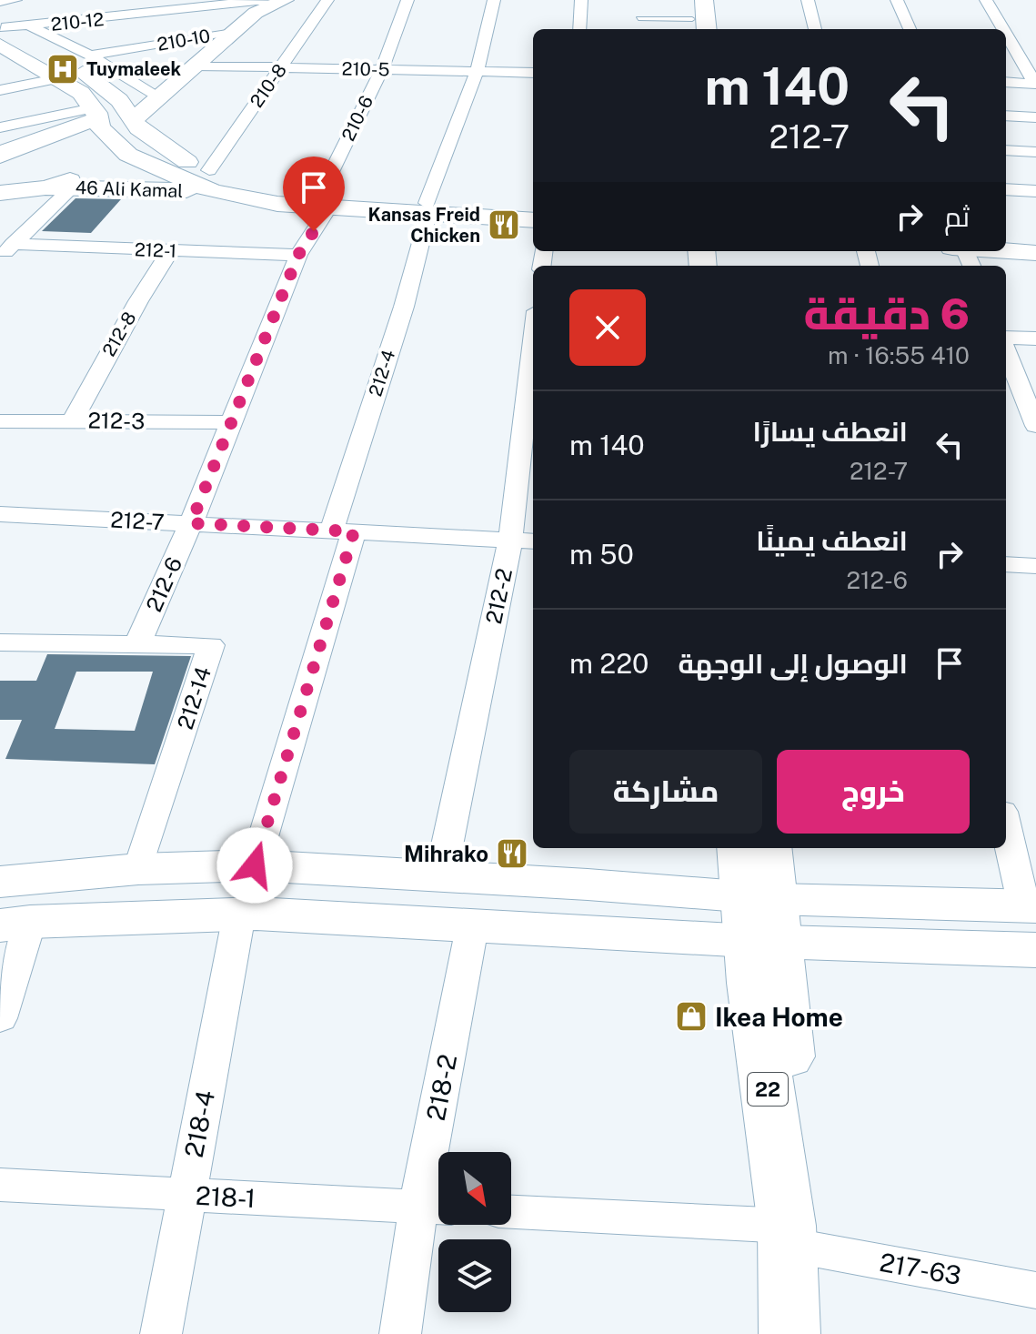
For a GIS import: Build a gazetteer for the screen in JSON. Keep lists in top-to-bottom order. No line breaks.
{"streets":{"main road":["46 Ali Kamal","22"],"street":["210-12","210-10","210-5","210-8","210-6","212-1","212-8","212-4","212-3","212-7","212-6","212-2","212-14","218-2","218-4","218-1","217-63"]},"crossings":[["210-5","210-8"],["210-5","210-6"],["210-5","212-4"],["210-8","46 Ali Kamal"],["210-6","212-6"],["212-1","212-8"],["212-1","212-6"],["212-8","212-3"],["212-4","212-7"],["212-3","212-6"],["212-7","212-6"],["212-7","212-2"],["212-6","212-14"],["218-2","218-1"],["22","217-63"],["218-4","218-1"]],"places":{"hospital":["Tuymaleek"],"restaurant":["Kansas Freid Chicken","Mihrako"],"shop":["Ikea Home"]},"north":"bottom right","page":{"turn":["140 m","212-7"],"then":"ثم","heading":["6 دقيقة","410 m · 16:55"],"list":[{"name":"انعطف يسارًا","note":"212-7","value":"140 m"},{"name":"انعطف يمينًا","note":"212-6","value":"50 m"},{"name":"الوصول إلى الوجهة","value":"220 m"}],"buttons":["خروج","مشاركة"]}}
